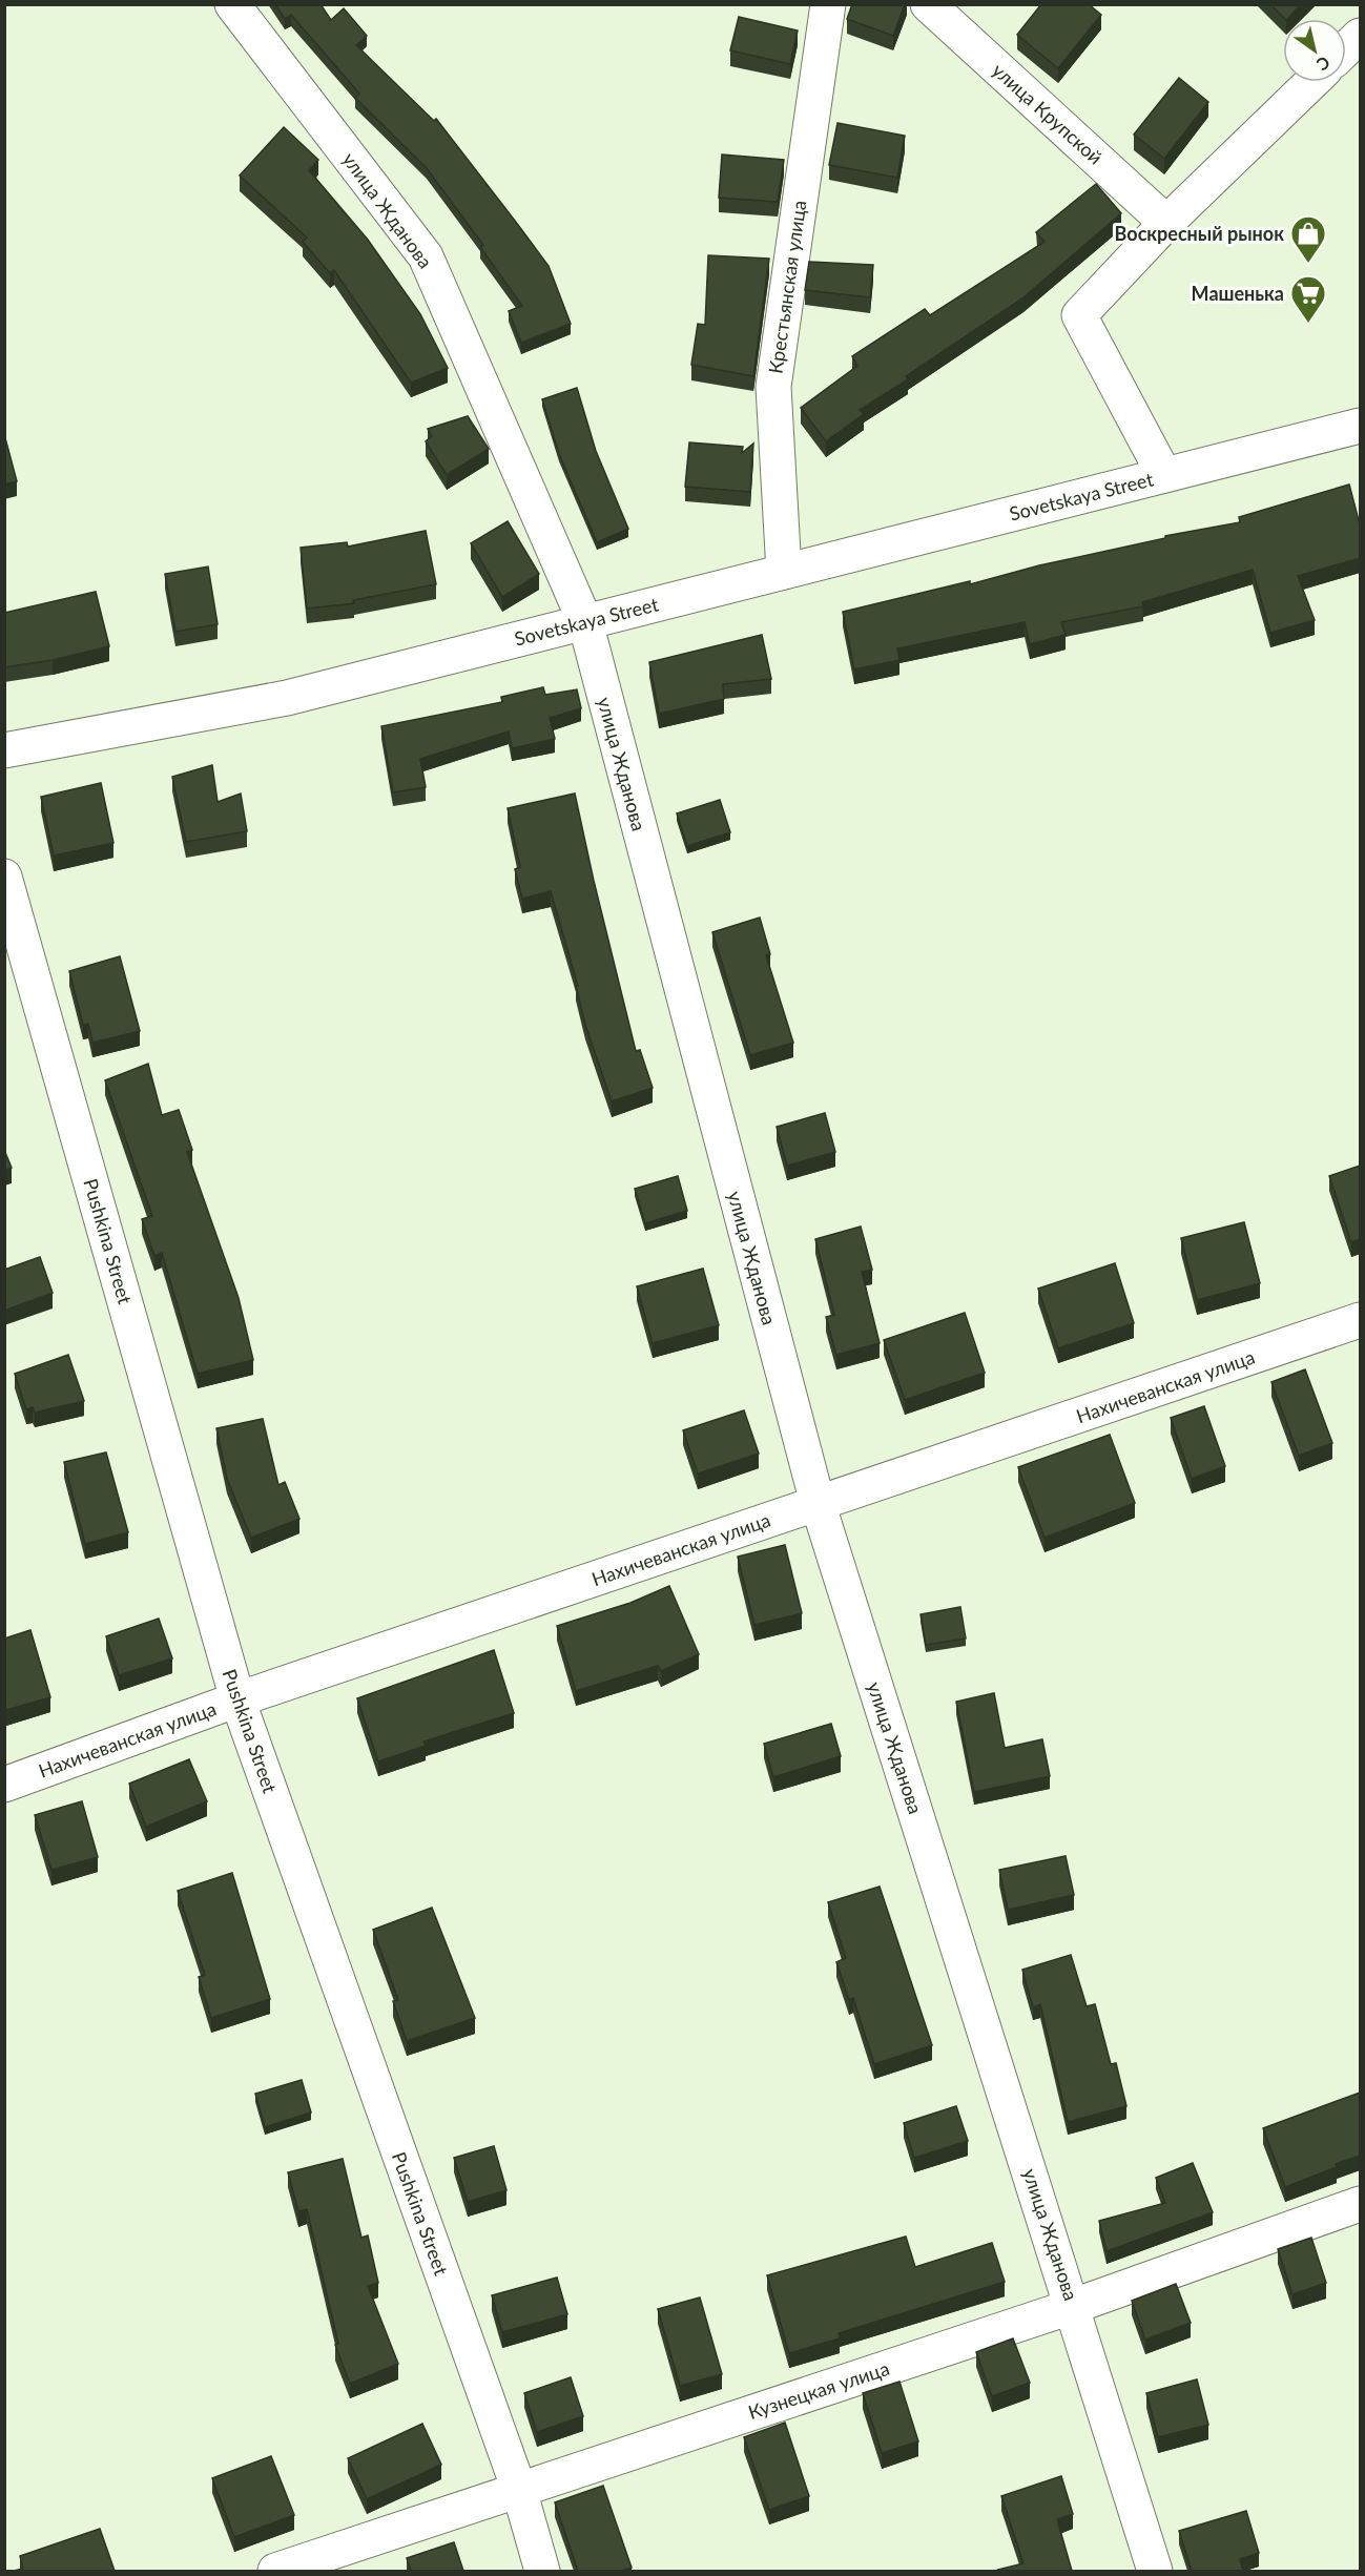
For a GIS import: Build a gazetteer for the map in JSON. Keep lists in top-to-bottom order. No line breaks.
{"streets":{"street":["улица Крупской","улица Жданова","Крестьянская улица","Sovetskaya Street","Pushkina Street","Нахичеванская улица","Кузнецкая улица"]},"crossings":[["улица Крупской","Sovetskaya Street"],["улица Жданова","Sovetskaya Street"],["улица Жданова","Нахичеванская улица"],["улица Жданова","Кузнецкая улица"],["Крестьянская улица","Sovetskaya Street"],["Pushkina Street","Нахичеванская улица"],["Pushkina Street","Кузнецкая улица"]],"places":{"shop":["Воскресный рынок"],"supermarket":["Машенька"]},"north":"bottom right"}
